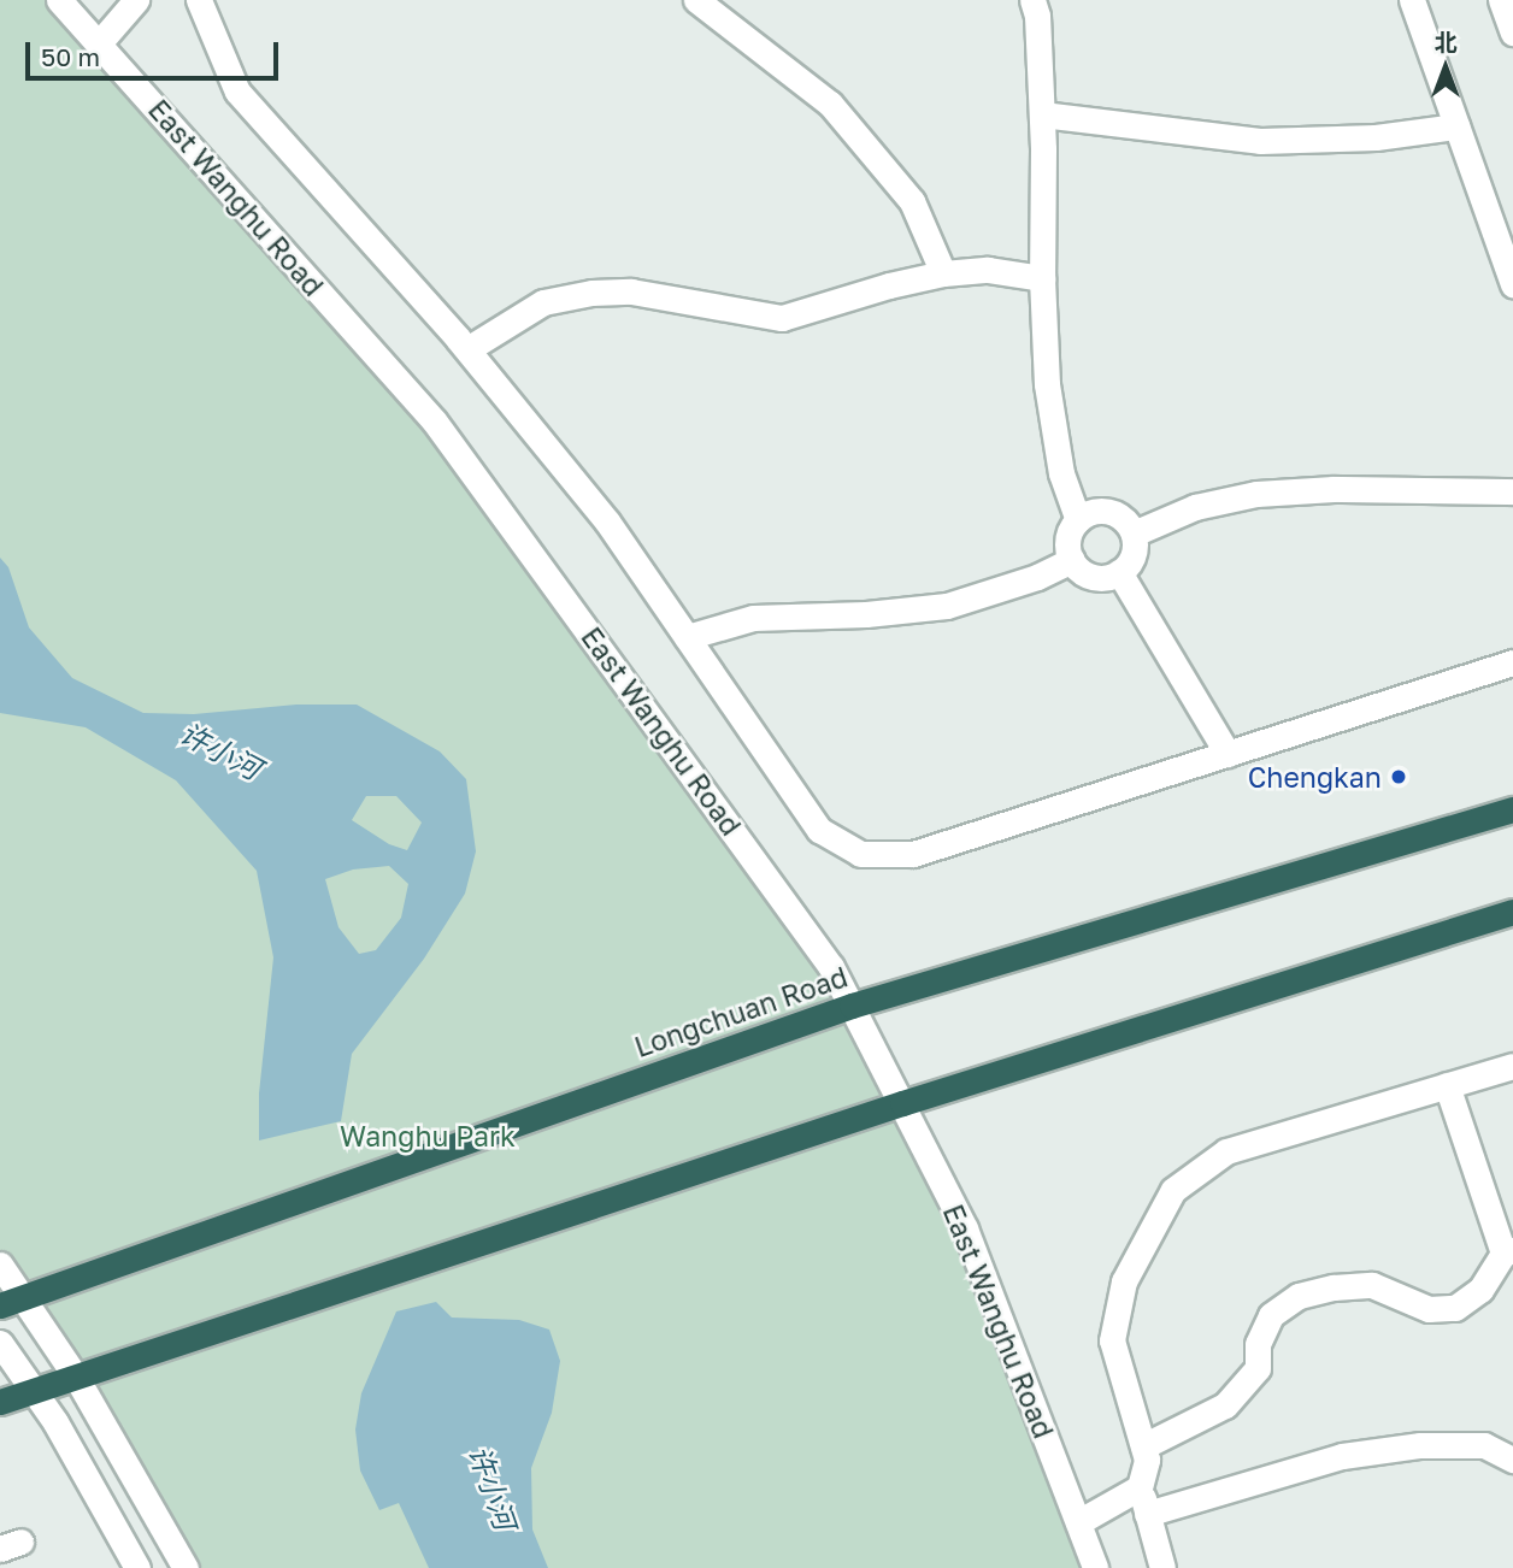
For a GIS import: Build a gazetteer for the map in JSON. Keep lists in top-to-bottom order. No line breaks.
{"streets":{"highway":["Longchuan Road"],"street":["East Wanghu Road"]},"crossings":[["East Wanghu Road","Longchuan Road"]],"water":["许小河"],"parks":["Wanghu Park"],"places":["Chengkan"],"scale_bar":"50 m","north":"top"}
